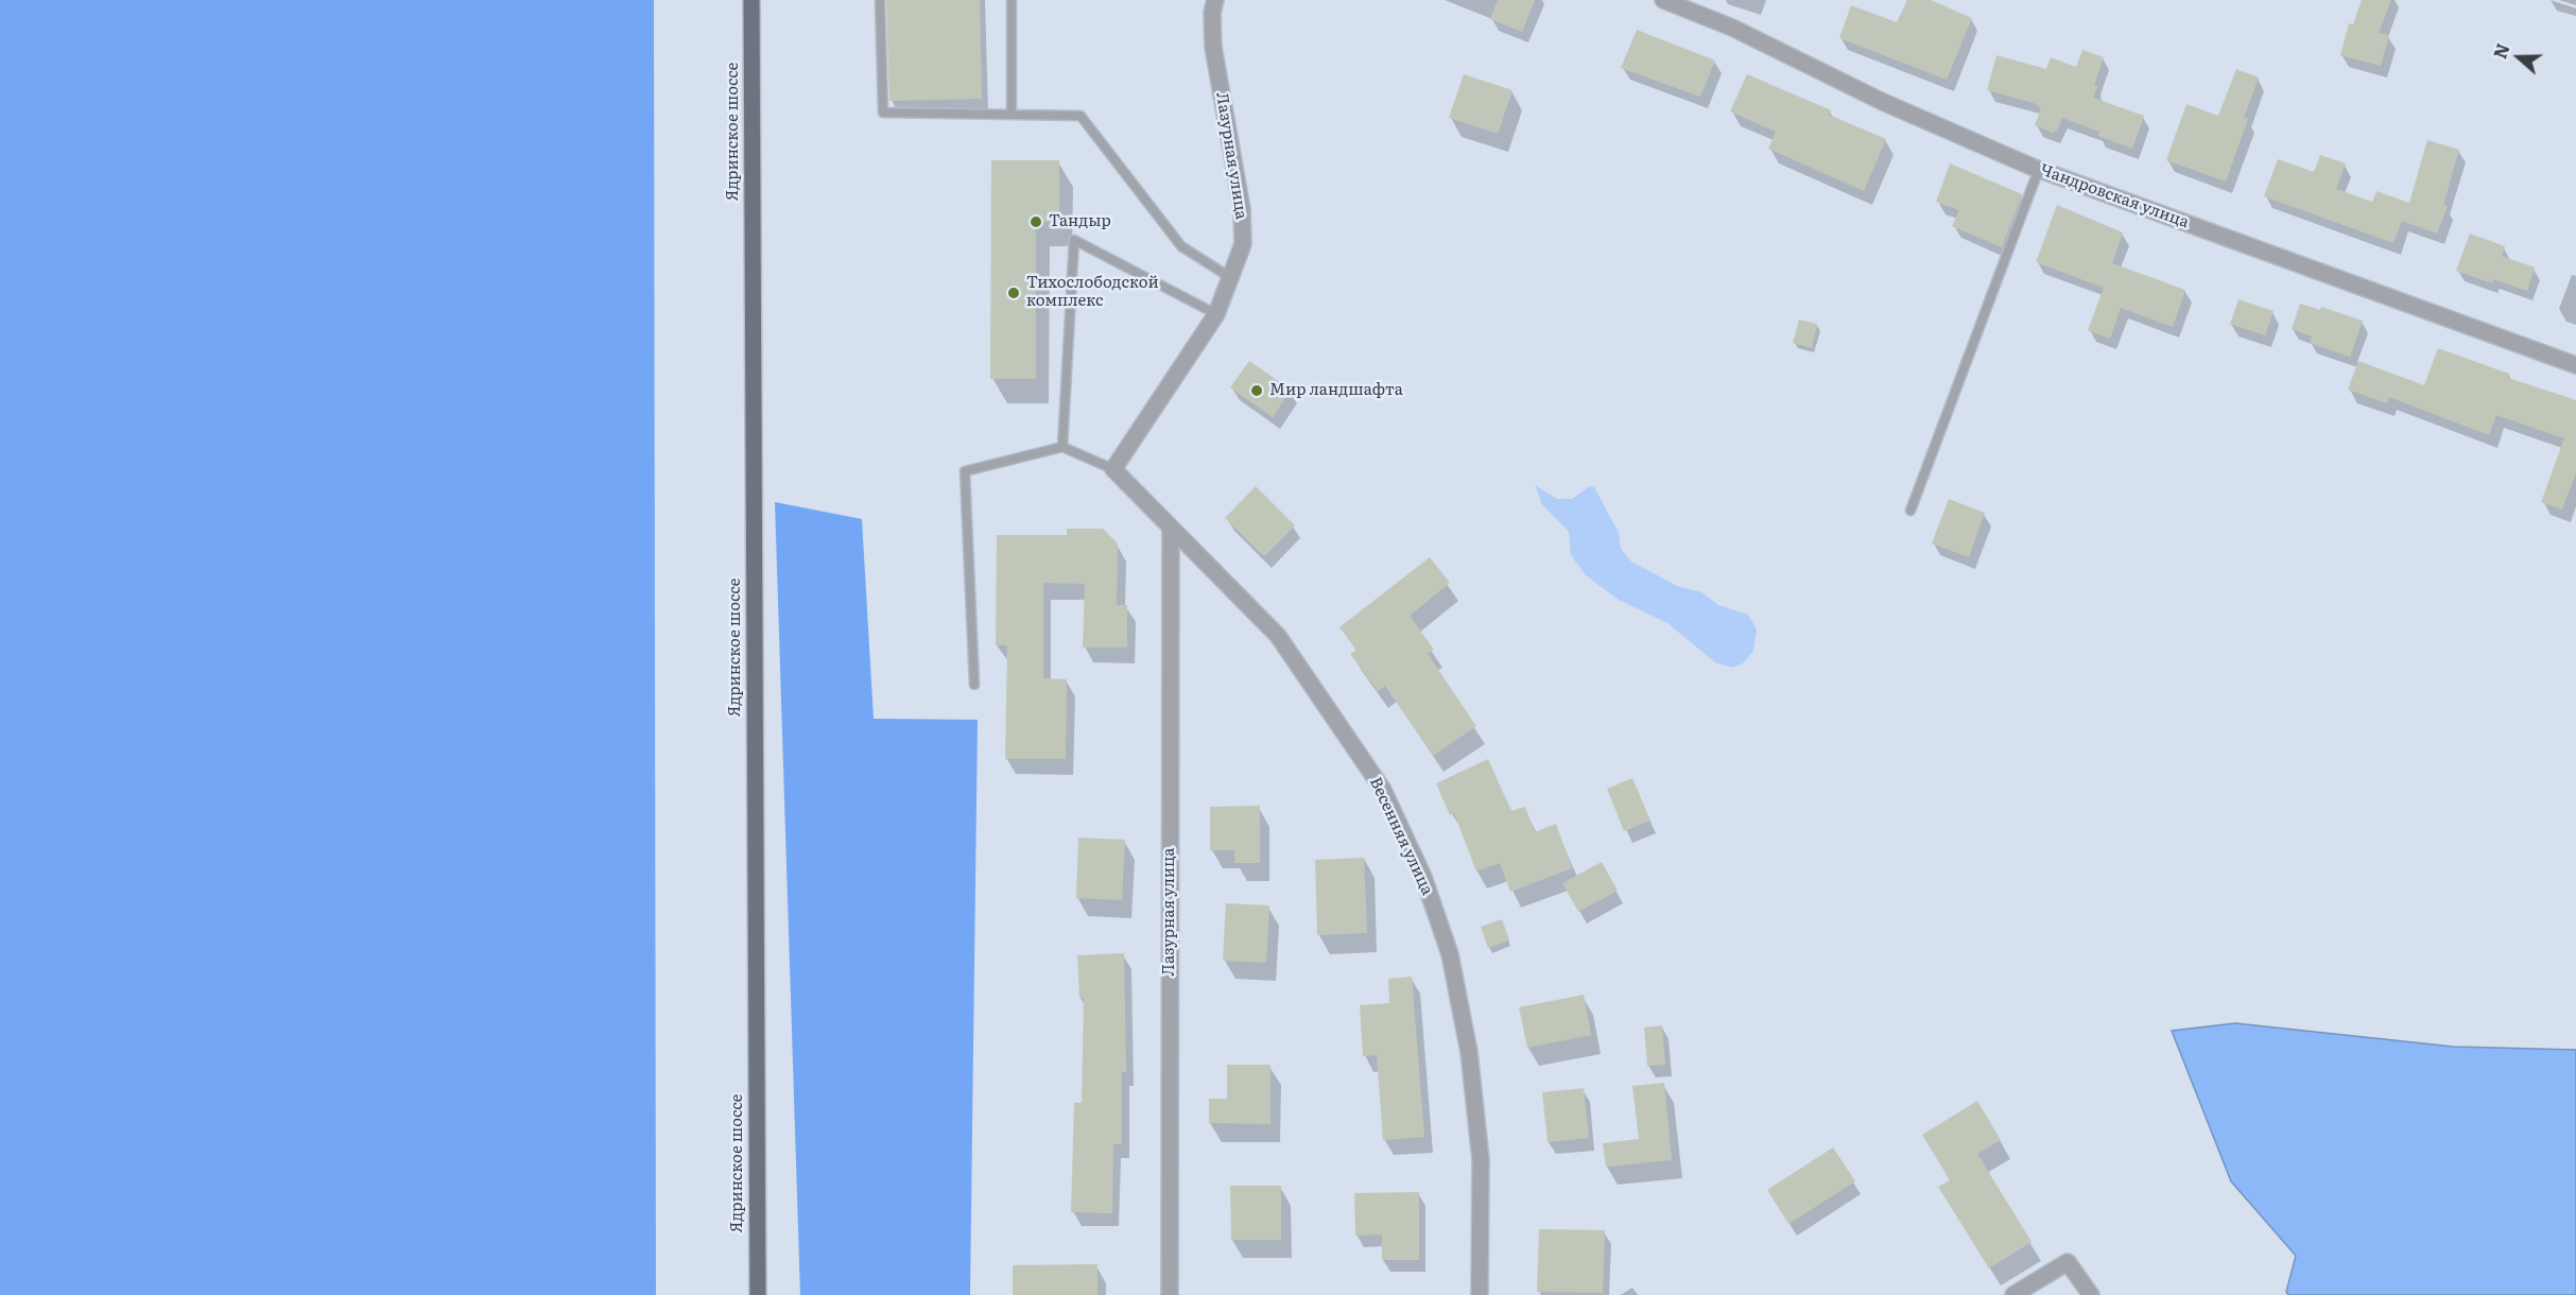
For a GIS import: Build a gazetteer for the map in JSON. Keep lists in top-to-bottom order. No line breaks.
{"streets":{"main road":["Ядринское шоссе"],"street":["Лазурная улица","Чандровская улица","Весенняя улица"]},"crossings":[["Лазурная улица","Весенняя улица"]],"places":["Тандыр","Тихослободской комплекс","Мир ландшафта"],"north":"left"}
